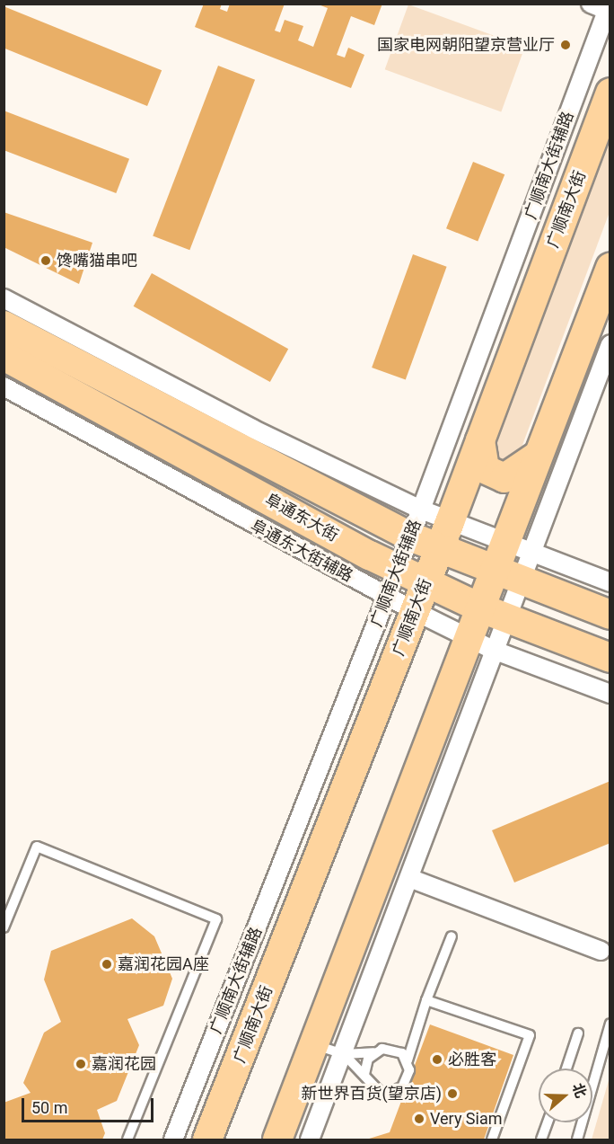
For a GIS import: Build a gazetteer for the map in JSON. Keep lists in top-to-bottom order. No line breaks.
{"streets":{"main road":["广顺南大街","阜通东大街"],"street":["广顺南大街辅路","阜通东大街辅路"]},"crossings":[["广顺南大街辅路","阜通东大街"],["广顺南大街辅路","阜通东大街辅路"],["广顺南大街","阜通东大街"],["广顺南大街","阜通东大街辅路"]],"places":["国家电网朝阳望京营业厅","馋嘴猫串吧","嘉润花园A座","必胜客","嘉润花园","新世界百货(望京店)","Very Siam"],"scale_bar":"50 m","north":"right"}
